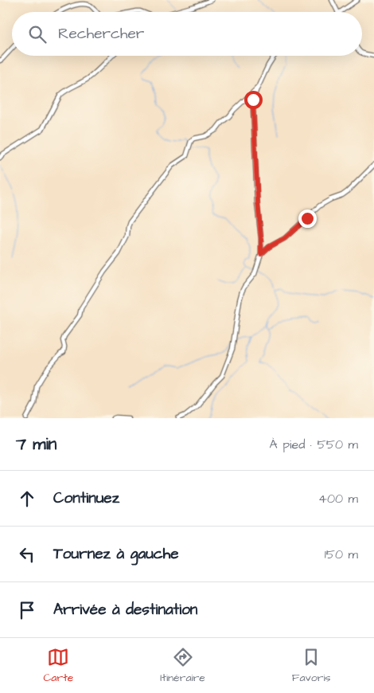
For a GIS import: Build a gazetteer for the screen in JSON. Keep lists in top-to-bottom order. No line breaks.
{"page":{"search":"Rechercher","heading":["7 min","À pied · 550 m"],"list":[["Continuez","400 m"],["Tournez à gauche","150 m"],"Arrivée à destination"],"nav":["Carte","Itinéraire","Favoris"]}}
